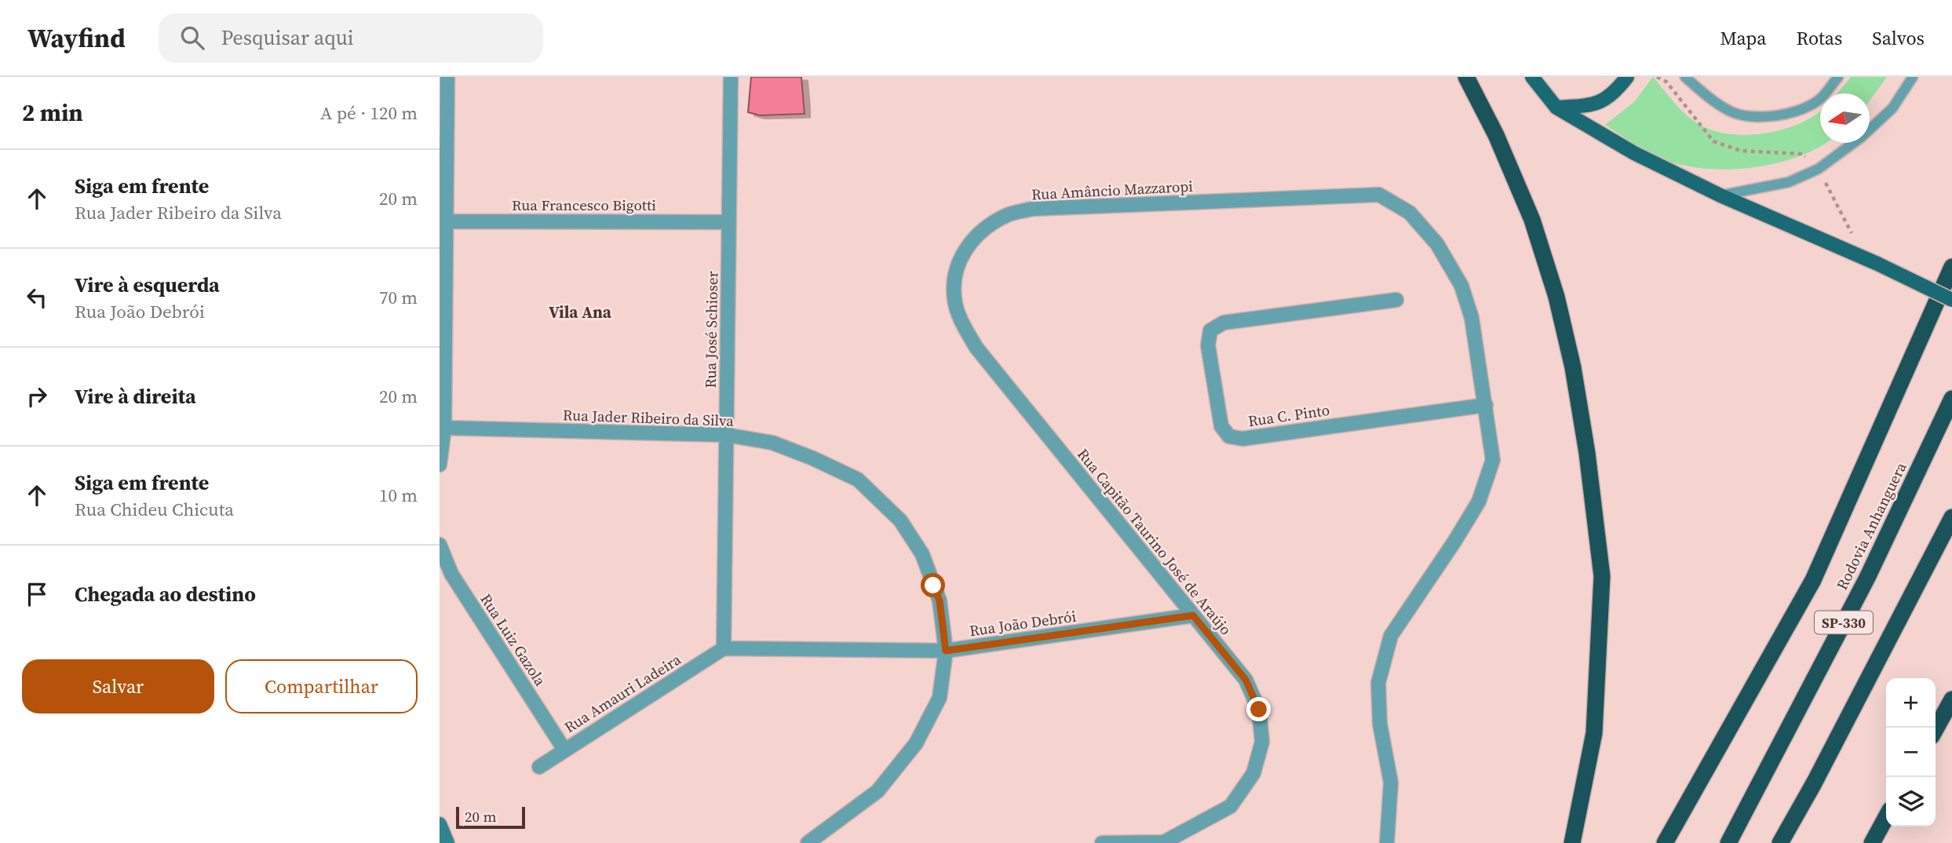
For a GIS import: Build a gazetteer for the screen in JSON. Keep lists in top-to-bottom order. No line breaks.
{"streets":{"highway":["Rodovia Anhanguera","SP-330"],"street":["Rua Amâncio Mazzaropi","Rua Francesco Bigotti","Rua José Schioser","Rua C. Pinto","Rua Jader Ribeiro da Silva","Rua Capitão Taurino José de Araújo","Rua João Debrói","Rua Luiz Gazola","Rua Amauri Ladeira"]},"crossings":[["Rua Amâncio Mazzaropi","Rua C. Pinto"],["Rua Amâncio Mazzaropi","Rua Capitão Taurino José de Araújo"],["Rua Francesco Bigotti","Rua José Schioser"],["Rua José Schioser","Rua Jader Ribeiro da Silva"],["Rua José Schioser","Rua João Debrói"],["Rua José Schioser","Rua Amauri Ladeira"],["Rua Jader Ribeiro da Silva","Rua João Debrói"],["Rua Capitão Taurino José de Araújo","Rua João Debrói"],["Rua João Debrói","Rua Amauri Ladeira"],["Rua Luiz Gazola","Rua Amauri Ladeira"]],"districts":["Vila Ana"],"scale_bar":"20 m","north":"left","page":{"header":"Wayfind","search":"Pesquisar aqui","nav":["Mapa","Rotas","Salvos"],"heading":["2 min","A pé · 120 m"],"list":[["Siga em frente","Rua Jader Ribeiro da Silva","20 m"],["Vire à esquerda","Rua João Debrói","70 m"],["Vire à direita","20 m"],["Siga em frente","Rua Chideu Chicuta","10 m"],"Chegada ao destino"],"buttons":["Salvar","Compartilhar"],"map_buttons":["+","−"],"scale":"20 m"}}
